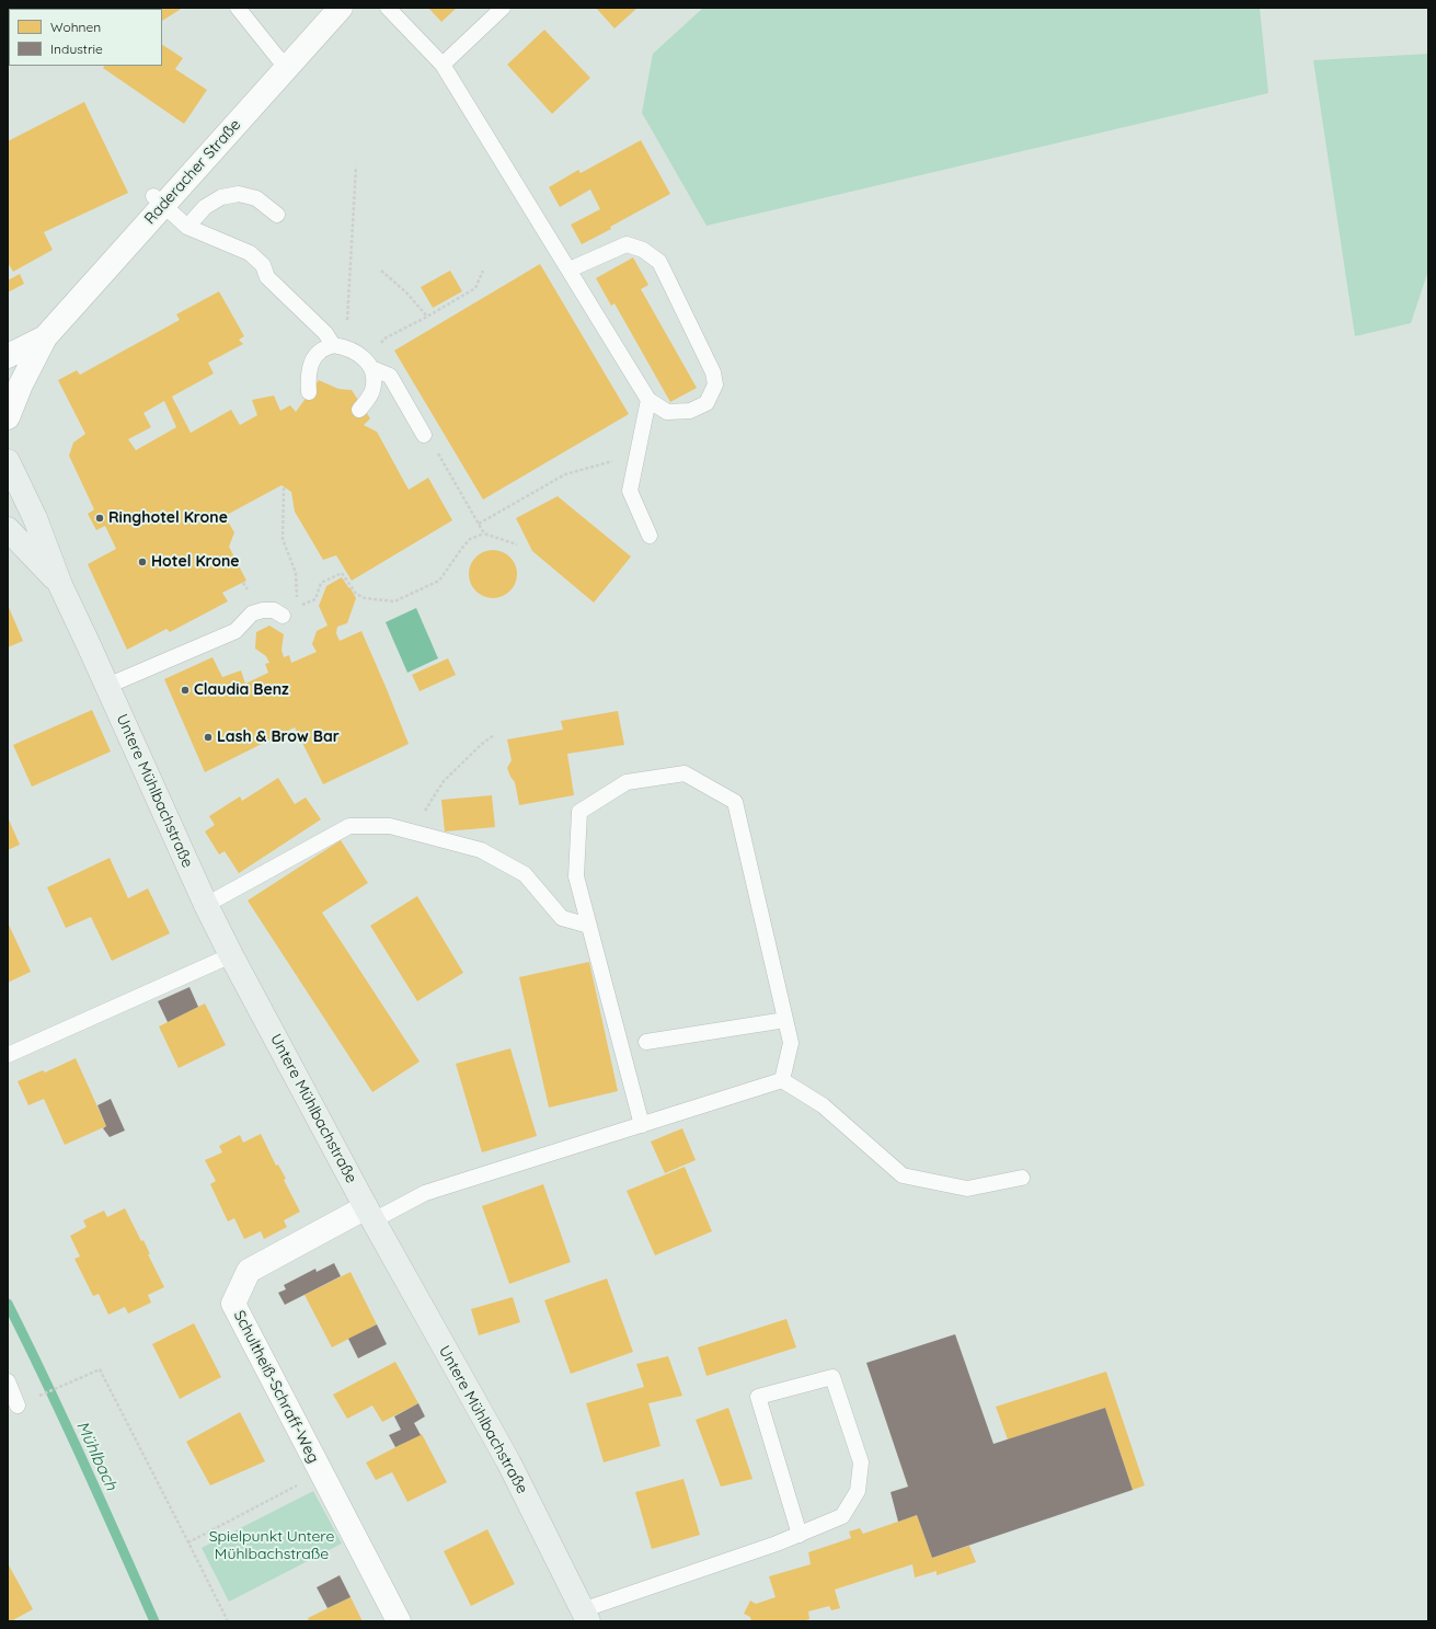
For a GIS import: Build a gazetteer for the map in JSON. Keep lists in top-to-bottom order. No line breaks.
{"streets":{"main road":["Untere Mühlbachstraße"],"street":["Raderacher Straße","Schultheiß-Schraff-Weg"]},"crossings":[["Untere Mühlbachstraße","Schultheiß-Schraff-Weg"]],"water":["Mühlbach"],"parks":["Spielpunkt Untere Mühlbachstraße"],"places":["Ringhotel Krone","Hotel Krone","Claudia Benz","Lash & Brow Bar"],"legend":["Wohnen","Industrie"]}
